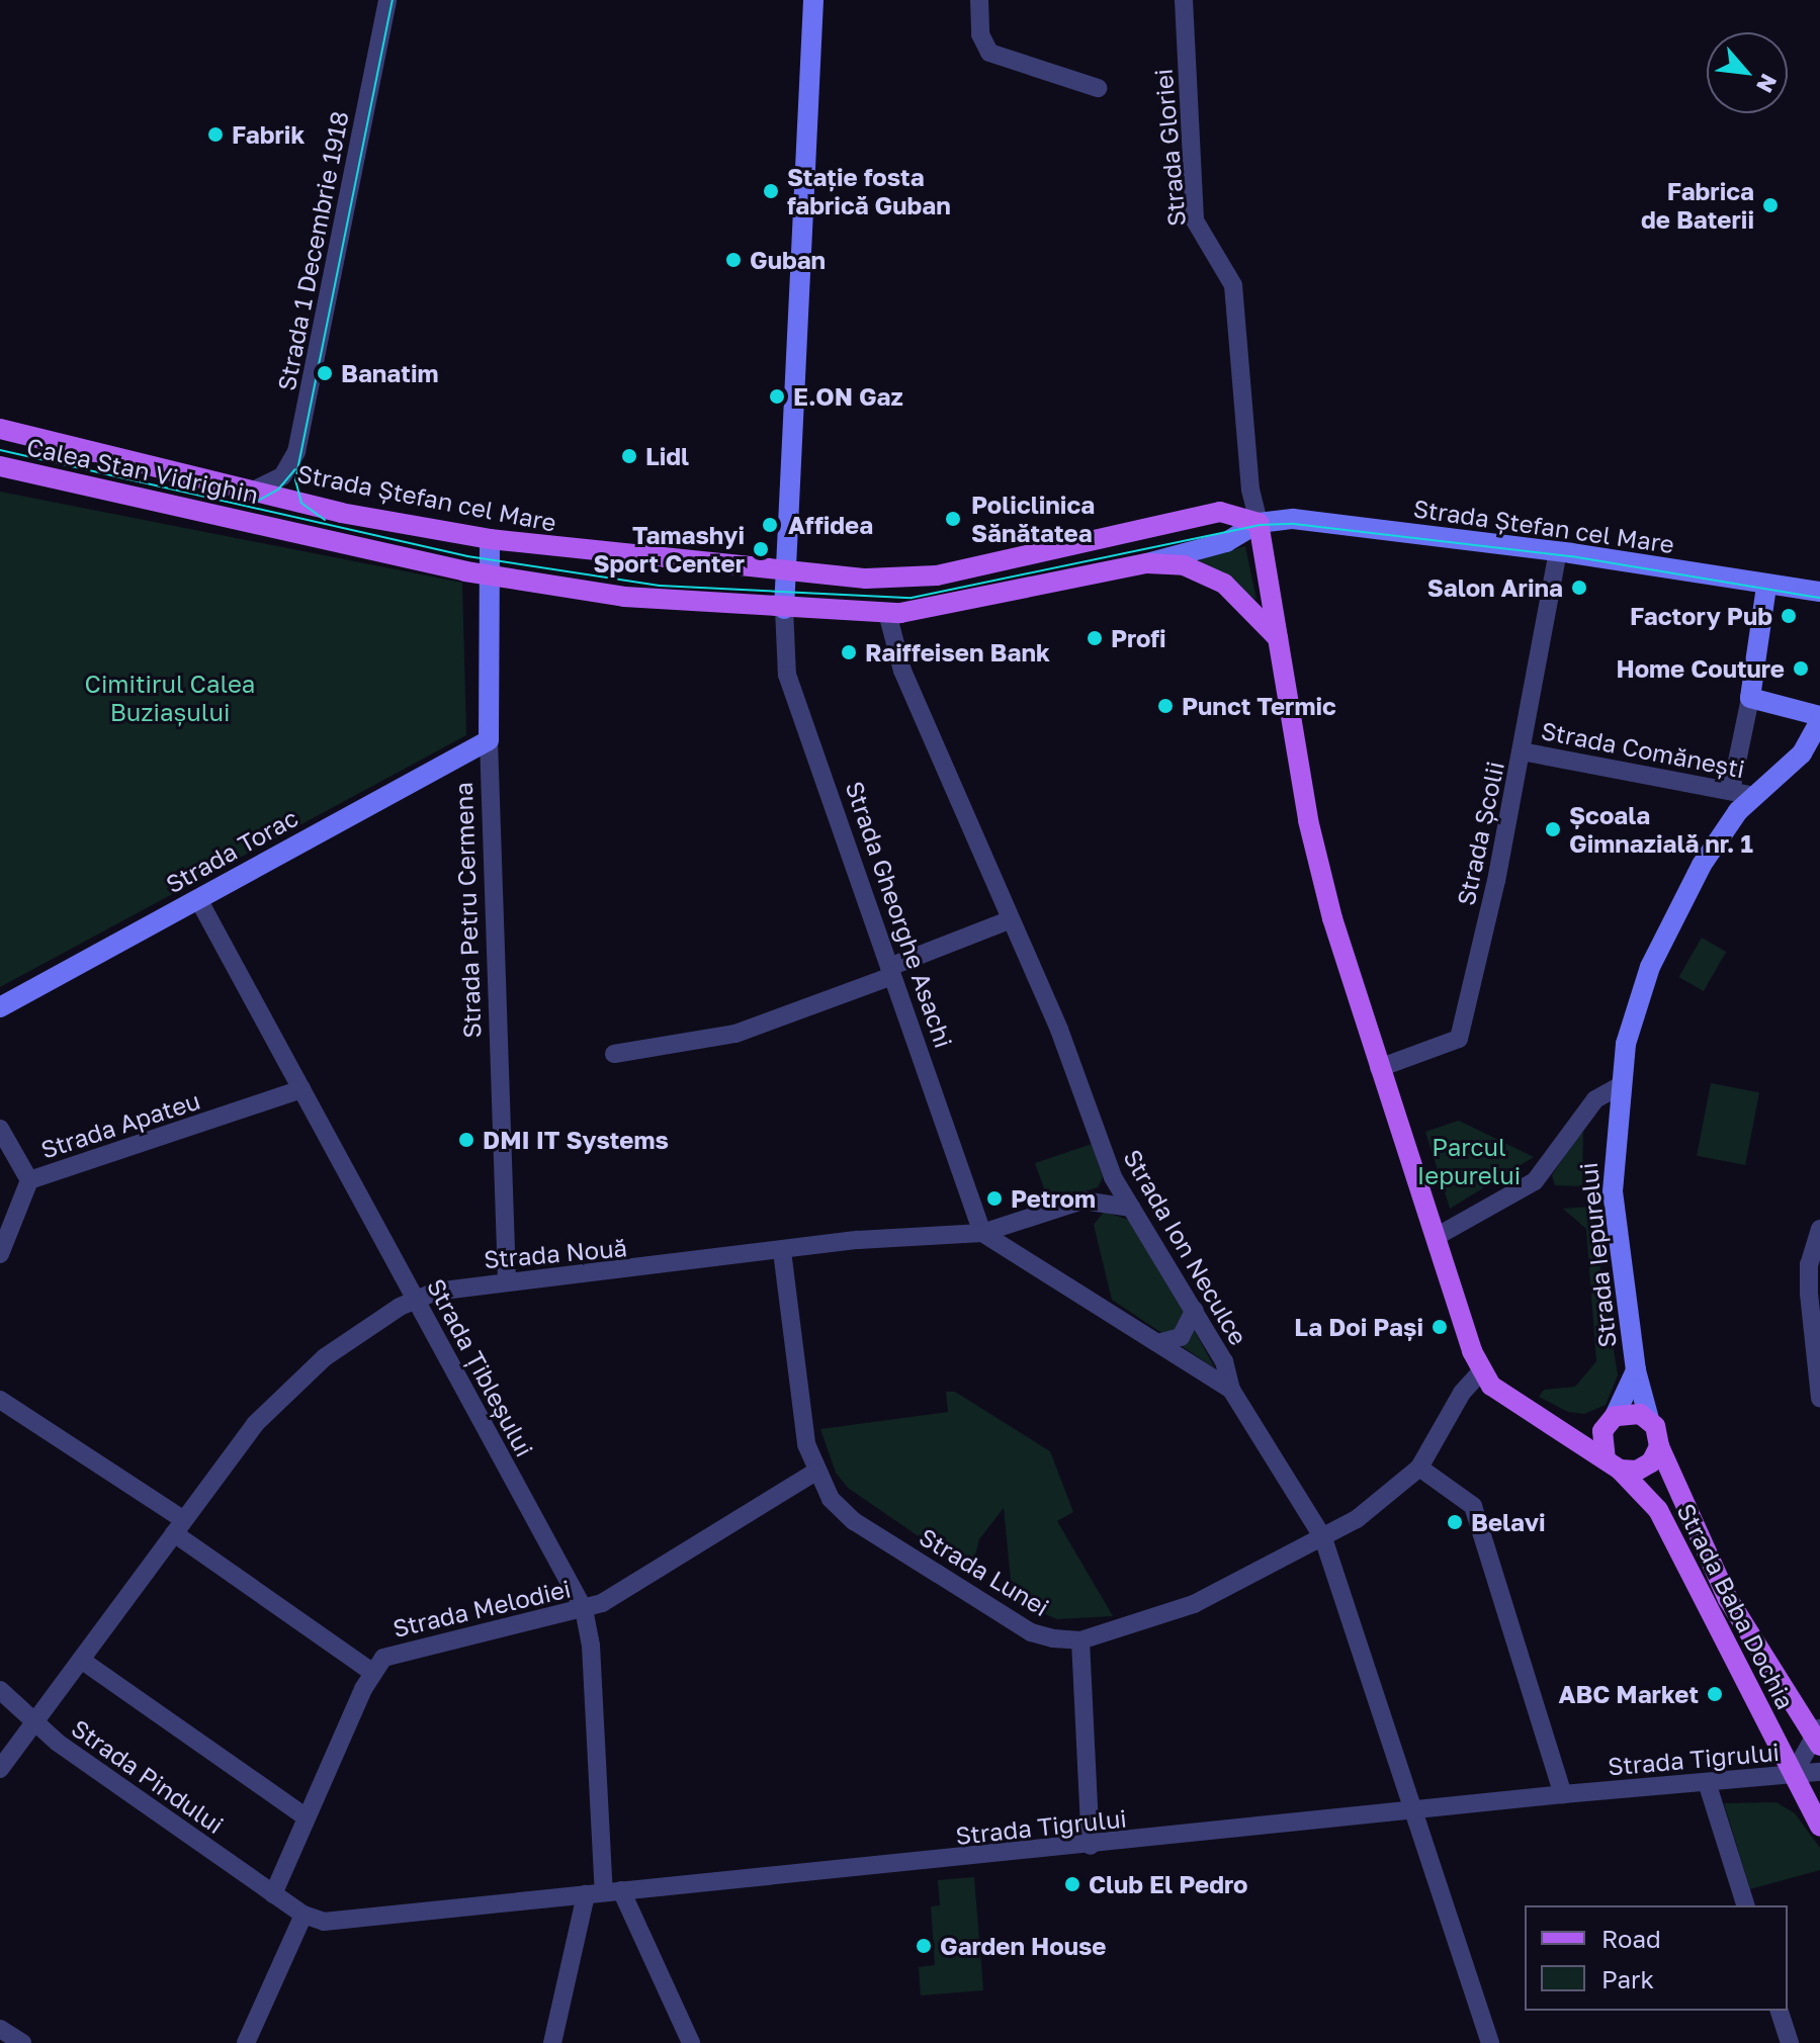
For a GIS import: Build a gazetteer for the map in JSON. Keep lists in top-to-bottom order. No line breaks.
{"streets":{"main road":["Calea Stan Vidrighin","Strada Ștefan cel Mare","Strada Baba Dochia"],"street":["Strada Gloriei","Strada 1 Decembrie 1918","Strada Comănești","Strada Școlii","Strada Torac","Strada Petru Cermena","Strada Gheorghe Asachi","Strada Apateu","Strada Ion Neculce","Strada Nouă","Strada Iepurelui","Strada Țibleșului","Strada Lunei","Strada Melodiei","Strada Tigrului","Strada Pindului"]},"crossings":[["Strada Gloriei","Strada Ștefan cel Mare"],["Strada 1 Decembrie 1918","Calea Stan Vidrighin"],["Strada 1 Decembrie 1918","Strada Ștefan cel Mare"],["Calea Stan Vidrighin","Strada Ștefan cel Mare"],["Strada Ștefan cel Mare","Strada Școlii"],["Strada Ștefan cel Mare","Strada Petru Cermena"],["Strada Ștefan cel Mare","Strada Gheorghe Asachi"],["Strada Ștefan cel Mare","Strada Ion Neculce"],["Strada Comănești","Strada Școlii"],["Strada Comănești","Strada Iepurelui"],["Strada Torac","Strada Petru Cermena"],["Strada Torac","Strada Țibleșului"],["Strada Petru Cermena","Strada Nouă"],["Strada Gheorghe Asachi","Strada Nouă"],["Strada Apateu","Strada Țibleșului"],["Strada Ion Neculce","Strada Lunei"],["Strada Ion Neculce","Strada Tigrului"],["Strada Nouă","Strada Țibleșului"],["Strada Nouă","Strada Lunei"],["Strada Nouă","Strada Pindului"],["Strada Iepurelui","Strada Baba Dochia"],["Strada Țibleșului","Strada Melodiei"],["Strada Țibleșului","Strada Tigrului"],["Strada Lunei","Strada Baba Dochia"],["Strada Lunei","Strada Melodiei"],["Strada Baba Dochia","Strada Tigrului"],["Strada Tigrului","Strada Pindului"]],"parks":["Cimitirul Calea Buziașului","Parcul Iepurelui"],"places":["Fabrik","Stație fosta fabrică Guban","Fabrica de Baterii","Guban","Banatim","E.ON Gaz","Lidl","Policlinica Sănătatea","Affidea","Tamashyi Sport Center","Salon Arina","Factory Pub","Profi","Raiffeisen Bank","Home Couture","Punct Termic","Școala Gimnazială nr. 1","DMI IT Systems","Petrom","La Doi Pași","Belavi","ABC Market","Club El Pedro","Garden House"],"legend":["Road","Park"],"north":"bottom right"}
